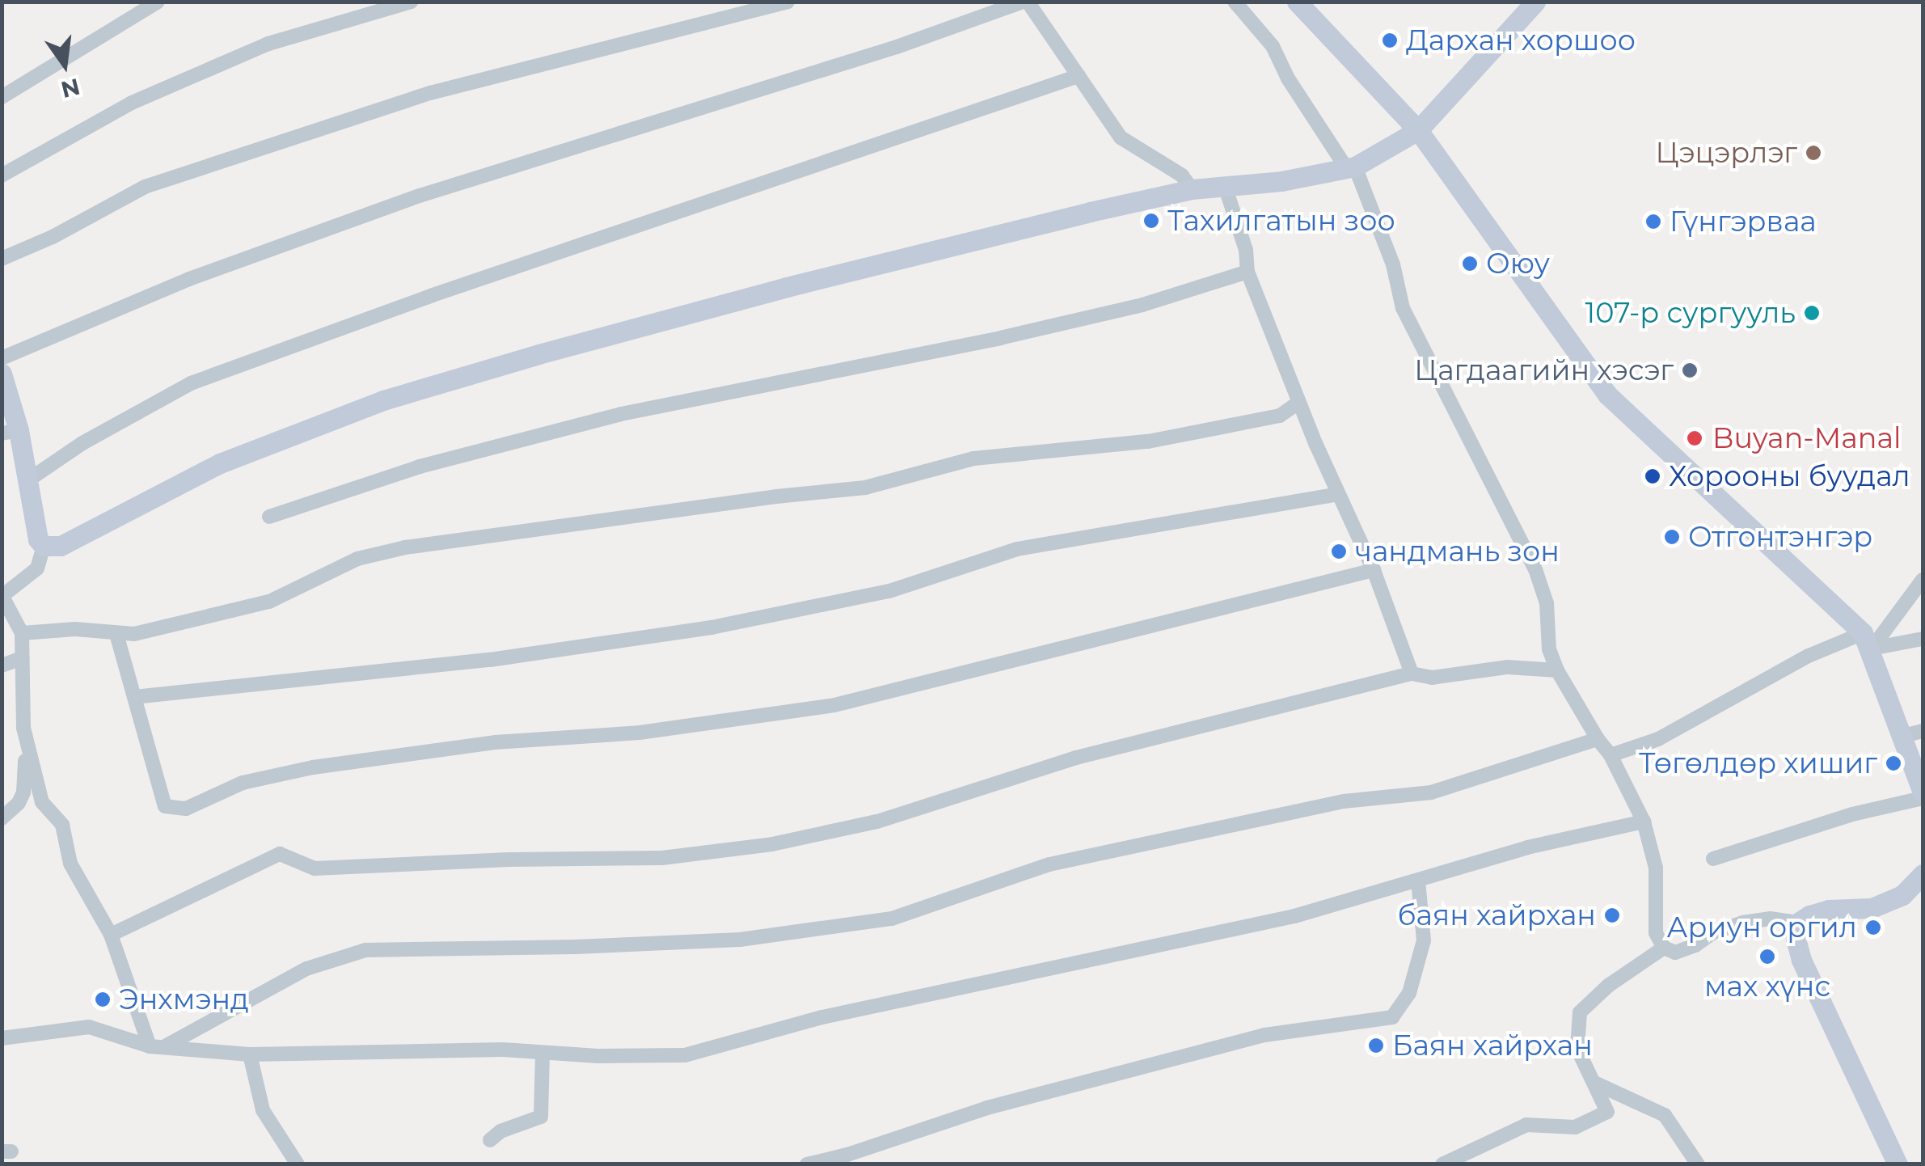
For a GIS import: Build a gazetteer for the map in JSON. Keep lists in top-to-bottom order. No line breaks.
{"places":["Дархан хоршоо","Цэцэрлэг","Тахилгатын зоо","Гүнгэрваа","Оюу","107-р сургууль","Цагдаагийн хэсэг","Buyan-Manal","Хорооны буудал","Отгонтэнгэр","чандмань зон","Төгөлдөр хишиг","баян хайрхан","Ариун оргил","мах хүнс","Энхмэнд","Баян хайрхан"],"north":"bottom"}
